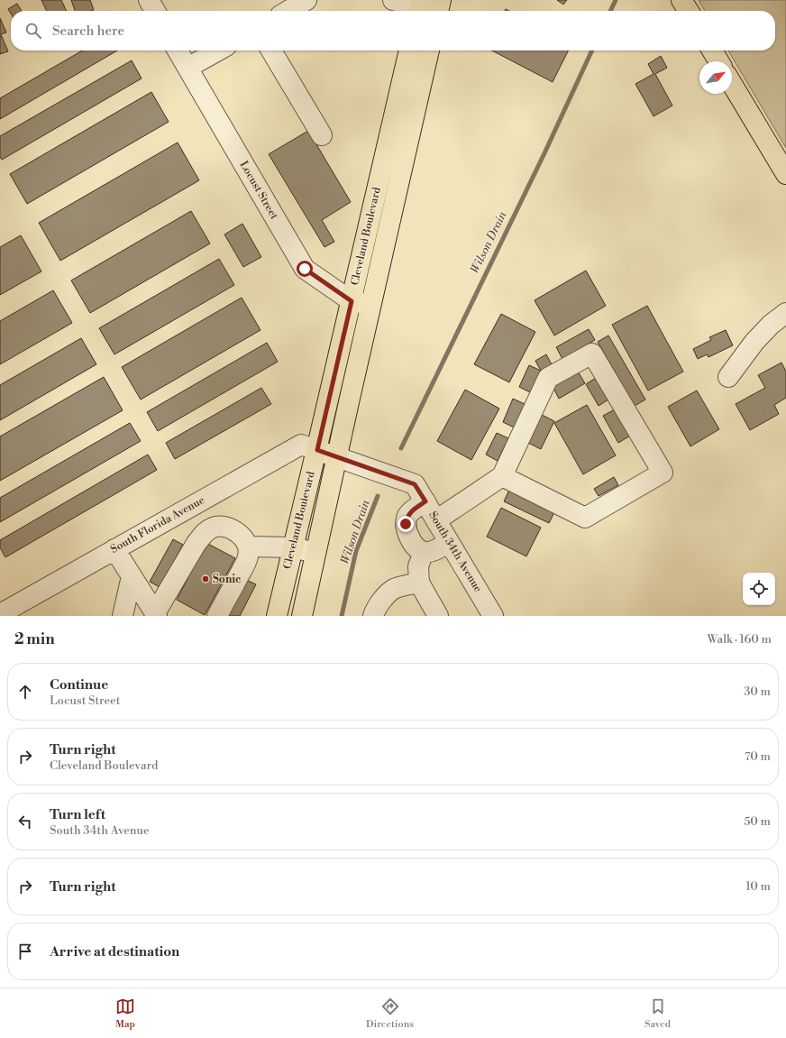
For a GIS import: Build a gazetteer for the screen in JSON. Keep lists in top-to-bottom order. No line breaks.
{"streets":{"main road":["Cleveland Boulevard"],"street":["Locust Street","South Florida Avenue","South 34th Avenue"]},"crossings":[["Locust Street","Cleveland Boulevard"],["Cleveland Boulevard","South Florida Avenue"],["Cleveland Boulevard","South 34th Avenue"],["South Florida Avenue","South 34th Avenue"]],"water":["Wilson Drain"],"places":["Sonic"],"north":"top right","page":{"search":"Search here","heading":["2 min","Walk · 160 m"],"list":[["Continue","Locust Street","30 m"],["Turn right","Cleveland Boulevard","70 m"],["Turn left","South 34th Avenue","50 m"],["Turn right","10 m"],"Arrive at destination"],"nav":["Map","Directions","Saved"]}}
